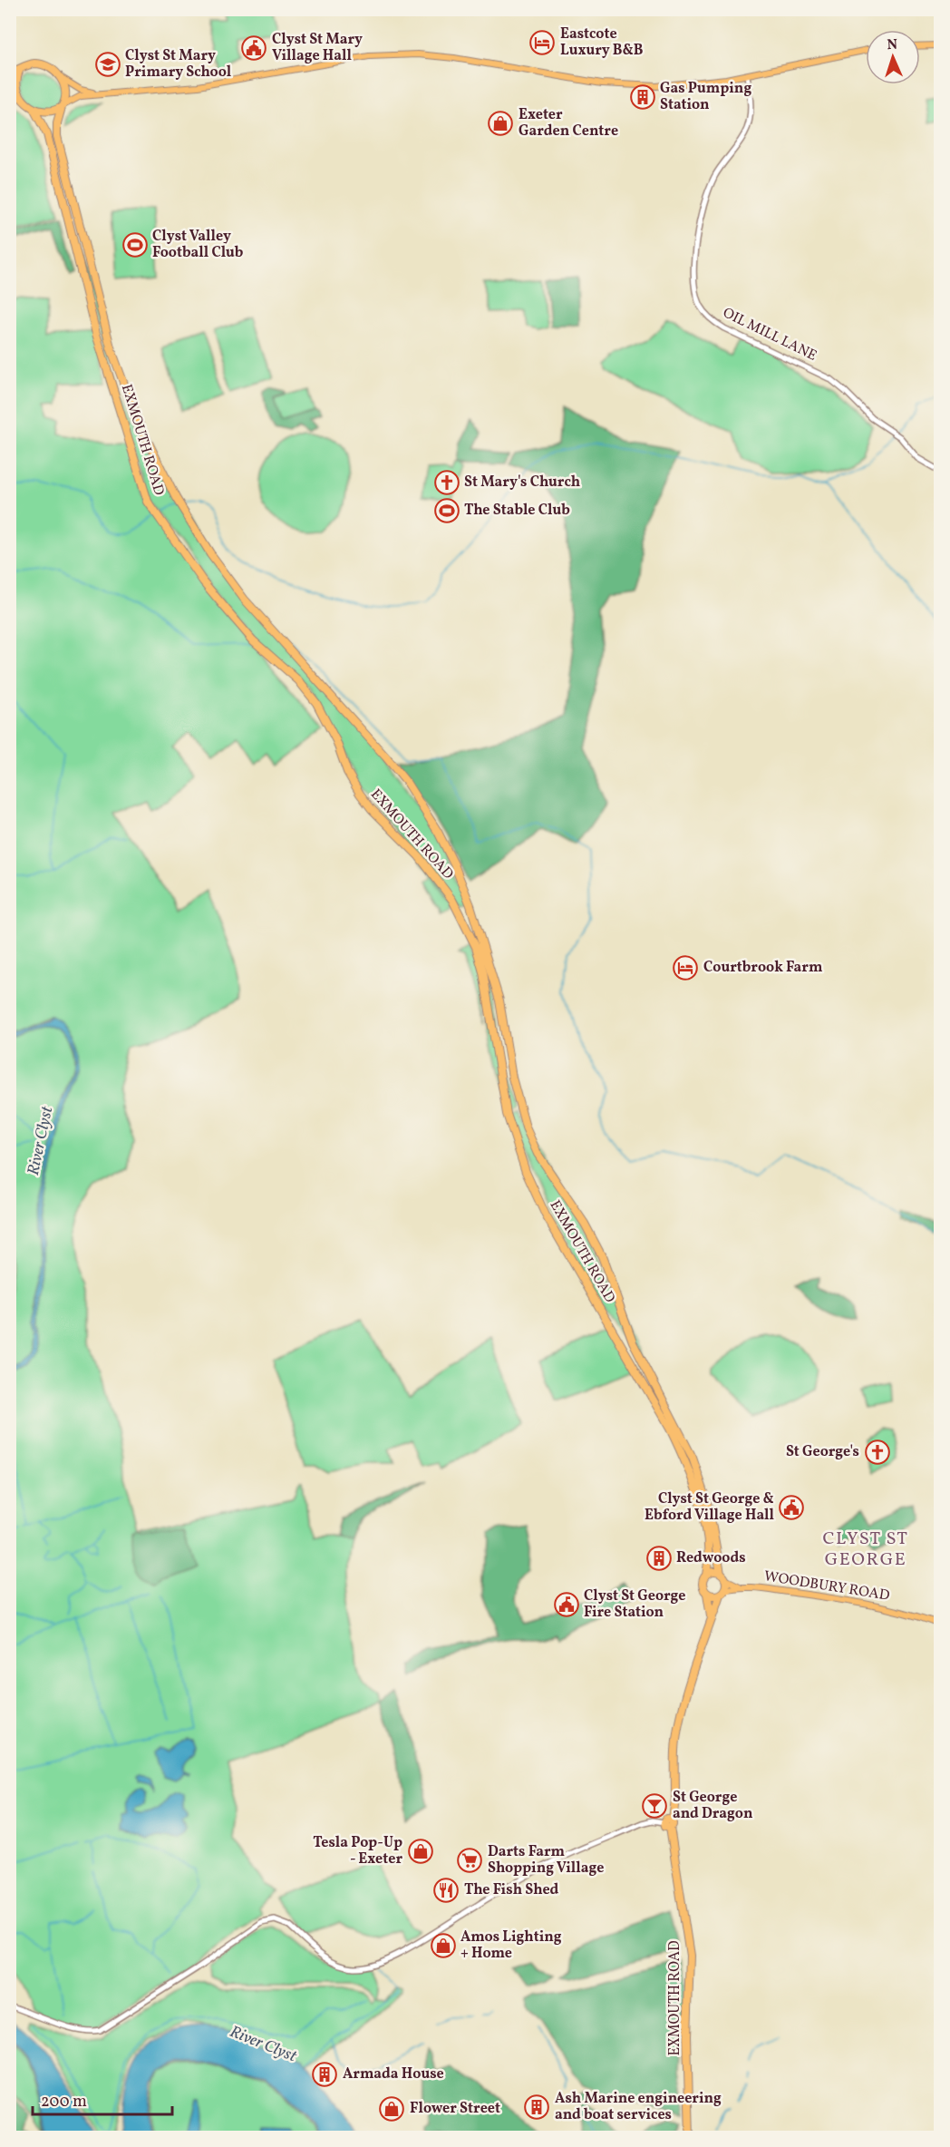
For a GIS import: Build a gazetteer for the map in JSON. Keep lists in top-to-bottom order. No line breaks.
{"streets":{"highway":["EXMOUTH ROAD"],"main road":["WOODBURY ROAD"],"street":["OIL MILL LANE"]},"districts":["CLYST ST GEORGE"],"water":["River Clyst"],"places":{"hotel":["Eastcote Luxury B&B","Courtbrook Farm"],"public building":["Clyst St Mary Village Hall","Clyst St George & Ebford Village Hall","Clyst St George Fire Station"],"school or university":["Clyst St Mary Primary School"],"building":["Gas Pumping Station","Redwoods","Armada House","Ash Marine engineering and boat services"],"shop":["Exeter Garden Centre","Tesla Pop-Up - Exeter","Amos Lighting + Home","Flower Street"],"sports":["Clyst Valley Football Club","The Stable Club"],"church":["St Mary's Church","St George's"],"bar":["St George and Dragon"],"supermarket":["Darts Farm Shopping Village"],"restaurant":["The Fish Shed"]},"scale_bar":"200 m","north":"top"}
